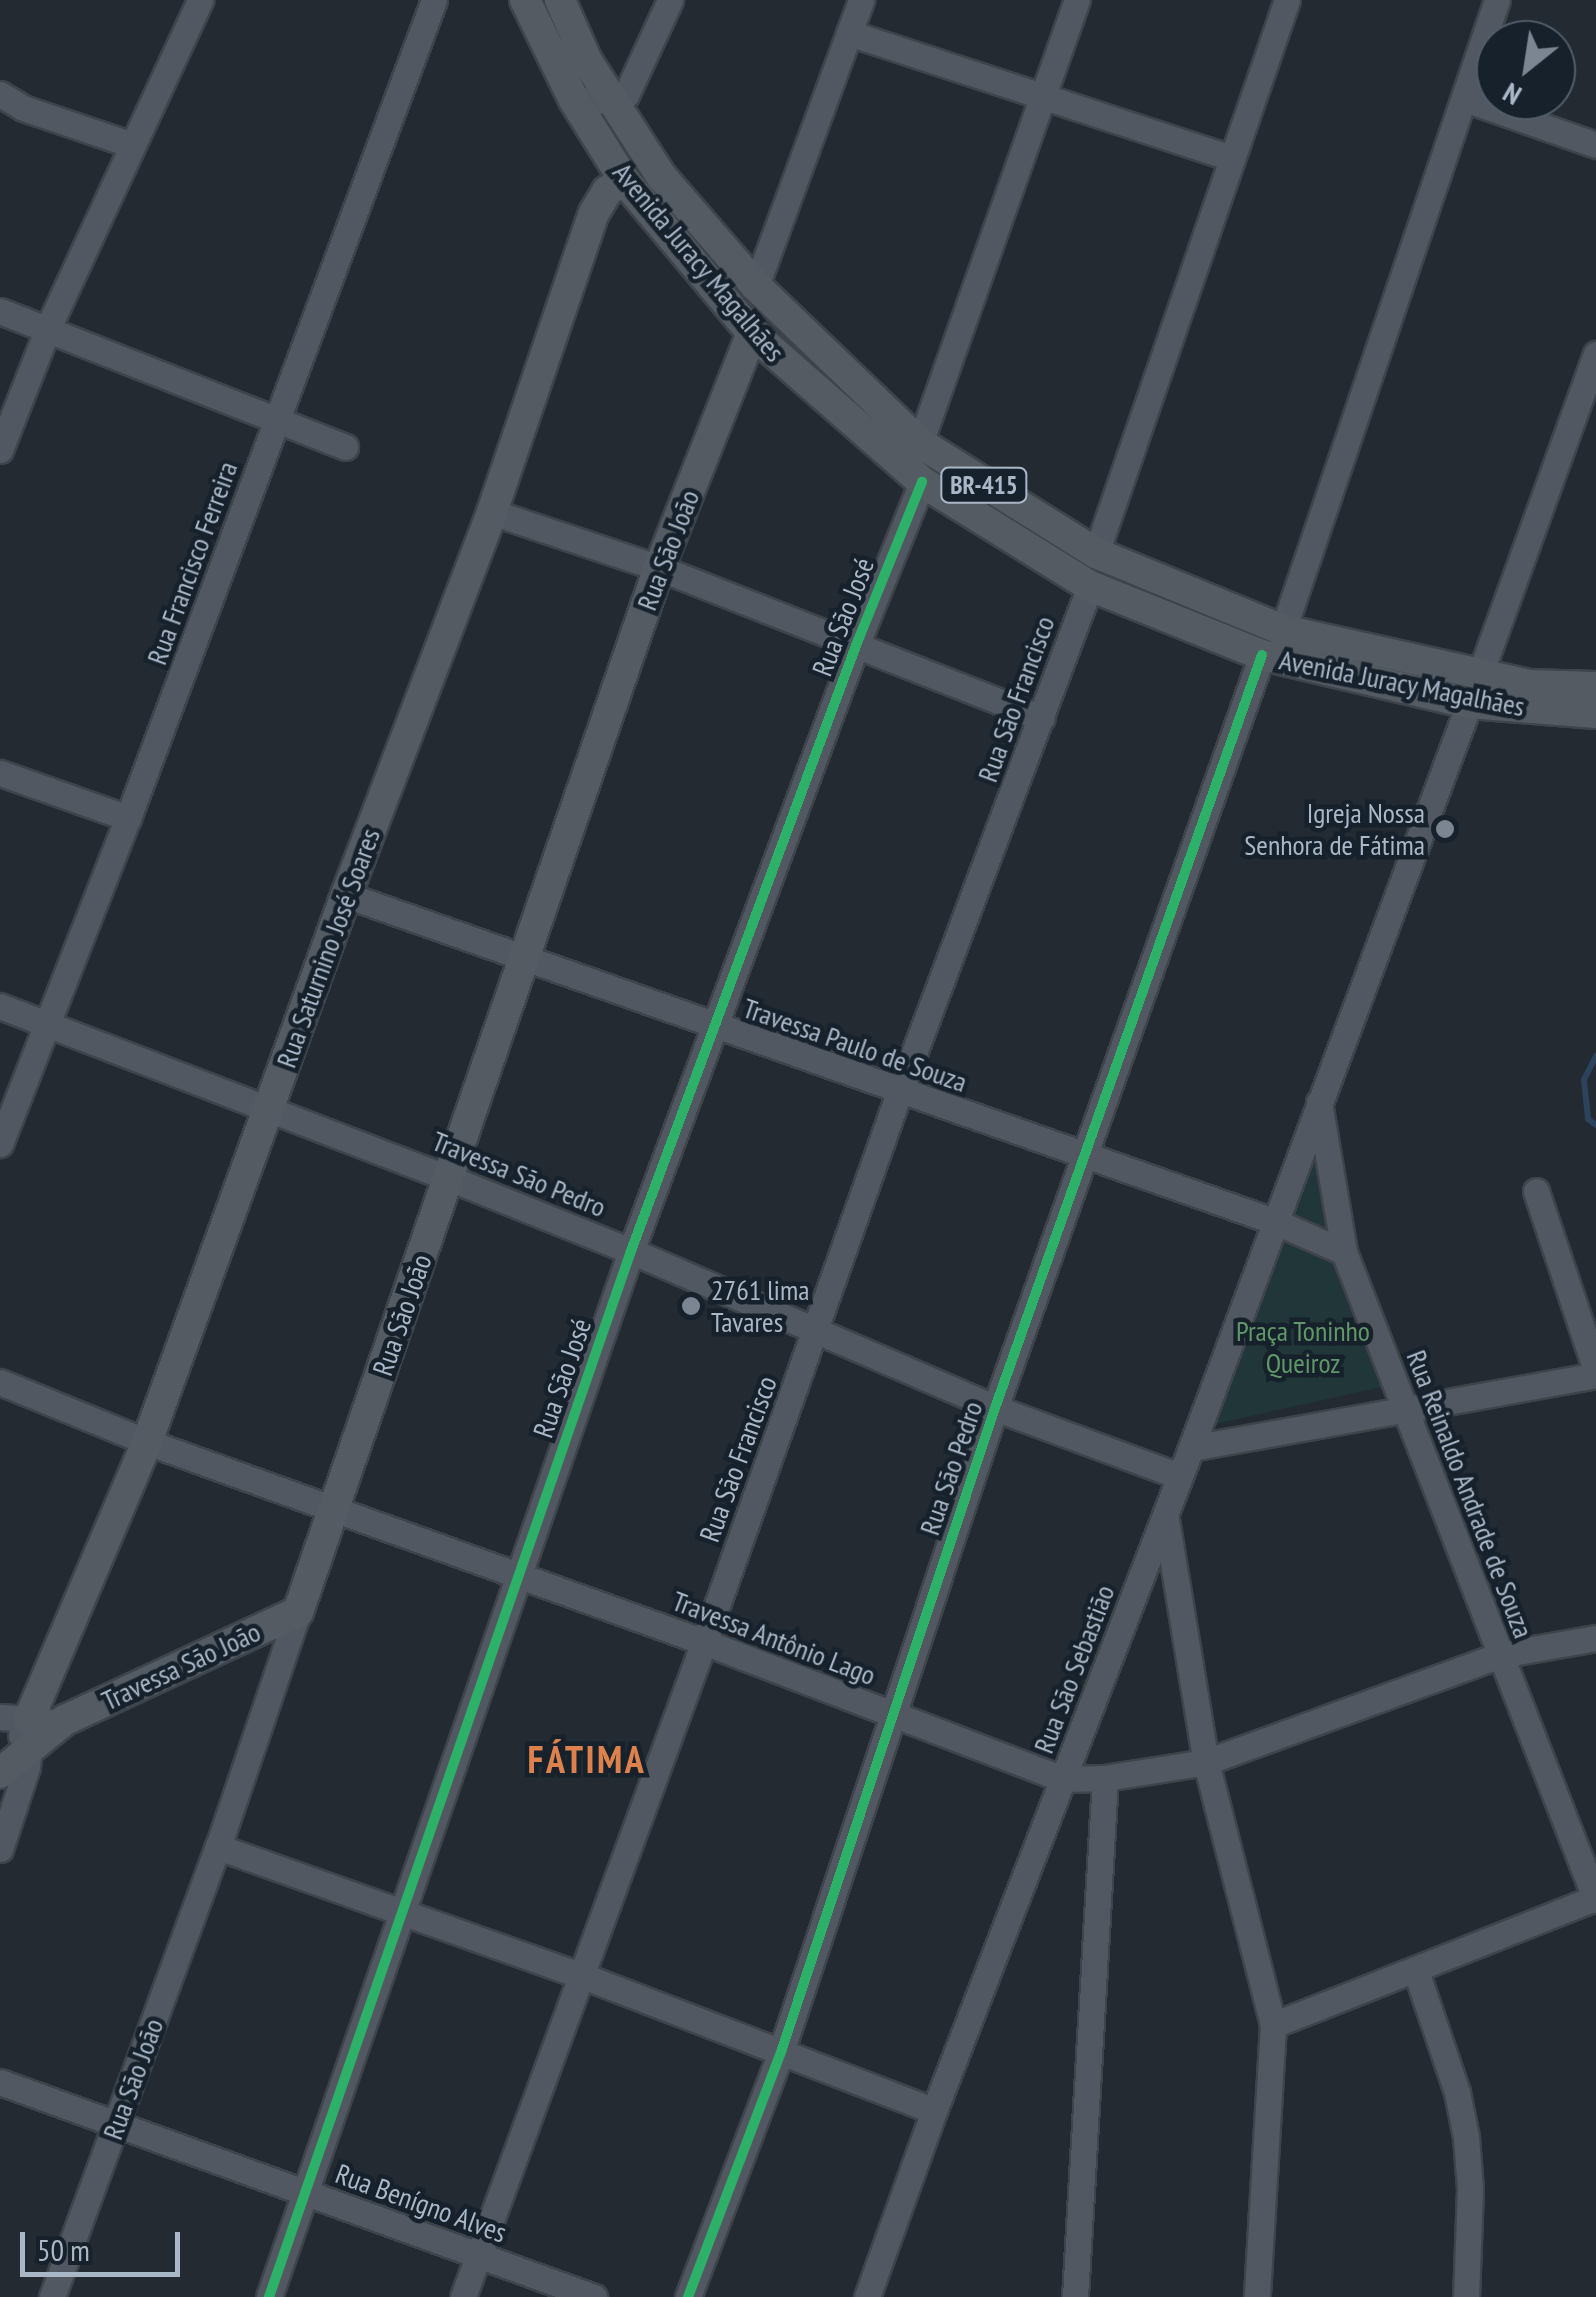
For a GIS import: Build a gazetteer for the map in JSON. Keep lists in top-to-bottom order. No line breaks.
{"streets":{"main road":["Avenida Juracy Magalhães","BR-415","Rua São João","Rua Saturnino José Soares","Travessa São João"],"street":["Rua Francisco Ferreira","Rua São José","Rua São Francisco","Travessa Paulo de Souza","Travessa São Pedro","Rua São Pedro","Rua Reinaldo Andrade de Souza","Travessa Antônio Lago","Rua São Sebastião","Rua Benígno Alves"]},"crossings":[["Avenida Juracy Magalhães","Rua São João"],["Avenida Juracy Magalhães","Rua São José"],["Avenida Juracy Magalhães","Rua São Francisco"],["Avenida Juracy Magalhães","Rua Saturnino José Soares"],["Avenida Juracy Magalhães","Rua São Pedro"],["Rua São João","Travessa Paulo de Souza"],["Rua São João","Travessa São Pedro"],["Rua São João","Travessa Antônio Lago"],["Rua São João","Travessa São João"],["Rua São João","Rua Benígno Alves"],["Rua Francisco Ferreira","Travessa São Pedro"],["Rua São José","Travessa Paulo de Souza"],["Rua São José","Travessa São Pedro"],["Rua São José","Travessa Antônio Lago"],["Rua São José","Rua Benígno Alves"],["Rua São Francisco","Travessa Paulo de Souza"],["Rua São Francisco","Travessa São Pedro"],["Rua São Francisco","Travessa Antônio Lago"],["Rua São Francisco","Rua Benígno Alves"],["Rua Saturnino José Soares","Travessa Paulo de Souza"],["Rua Saturnino José Soares","Travessa São Pedro"],["Rua Saturnino José Soares","Travessa Antônio Lago"],["Rua Saturnino José Soares","Travessa São João"],["Travessa Paulo de Souza","Rua São Pedro"],["Travessa Paulo de Souza","Rua Reinaldo Andrade de Souza"],["Travessa Paulo de Souza","Rua São Sebastião"],["Travessa São Pedro","Rua São Pedro"],["Travessa São Pedro","Rua São Sebastião"],["Rua São Pedro","Travessa Antônio Lago"],["Rua Reinaldo Andrade de Souza","Travessa Antônio Lago"],["Travessa Antônio Lago","Rua São Sebastião"]],"districts":["FÁTIMA"],"parks":["Praça Toninho Queiroz"],"places":["Igreja Nossa Senhora de Fátima","2761 lima Tavares"],"scale_bar":"50 m","north":"bottom left"}
